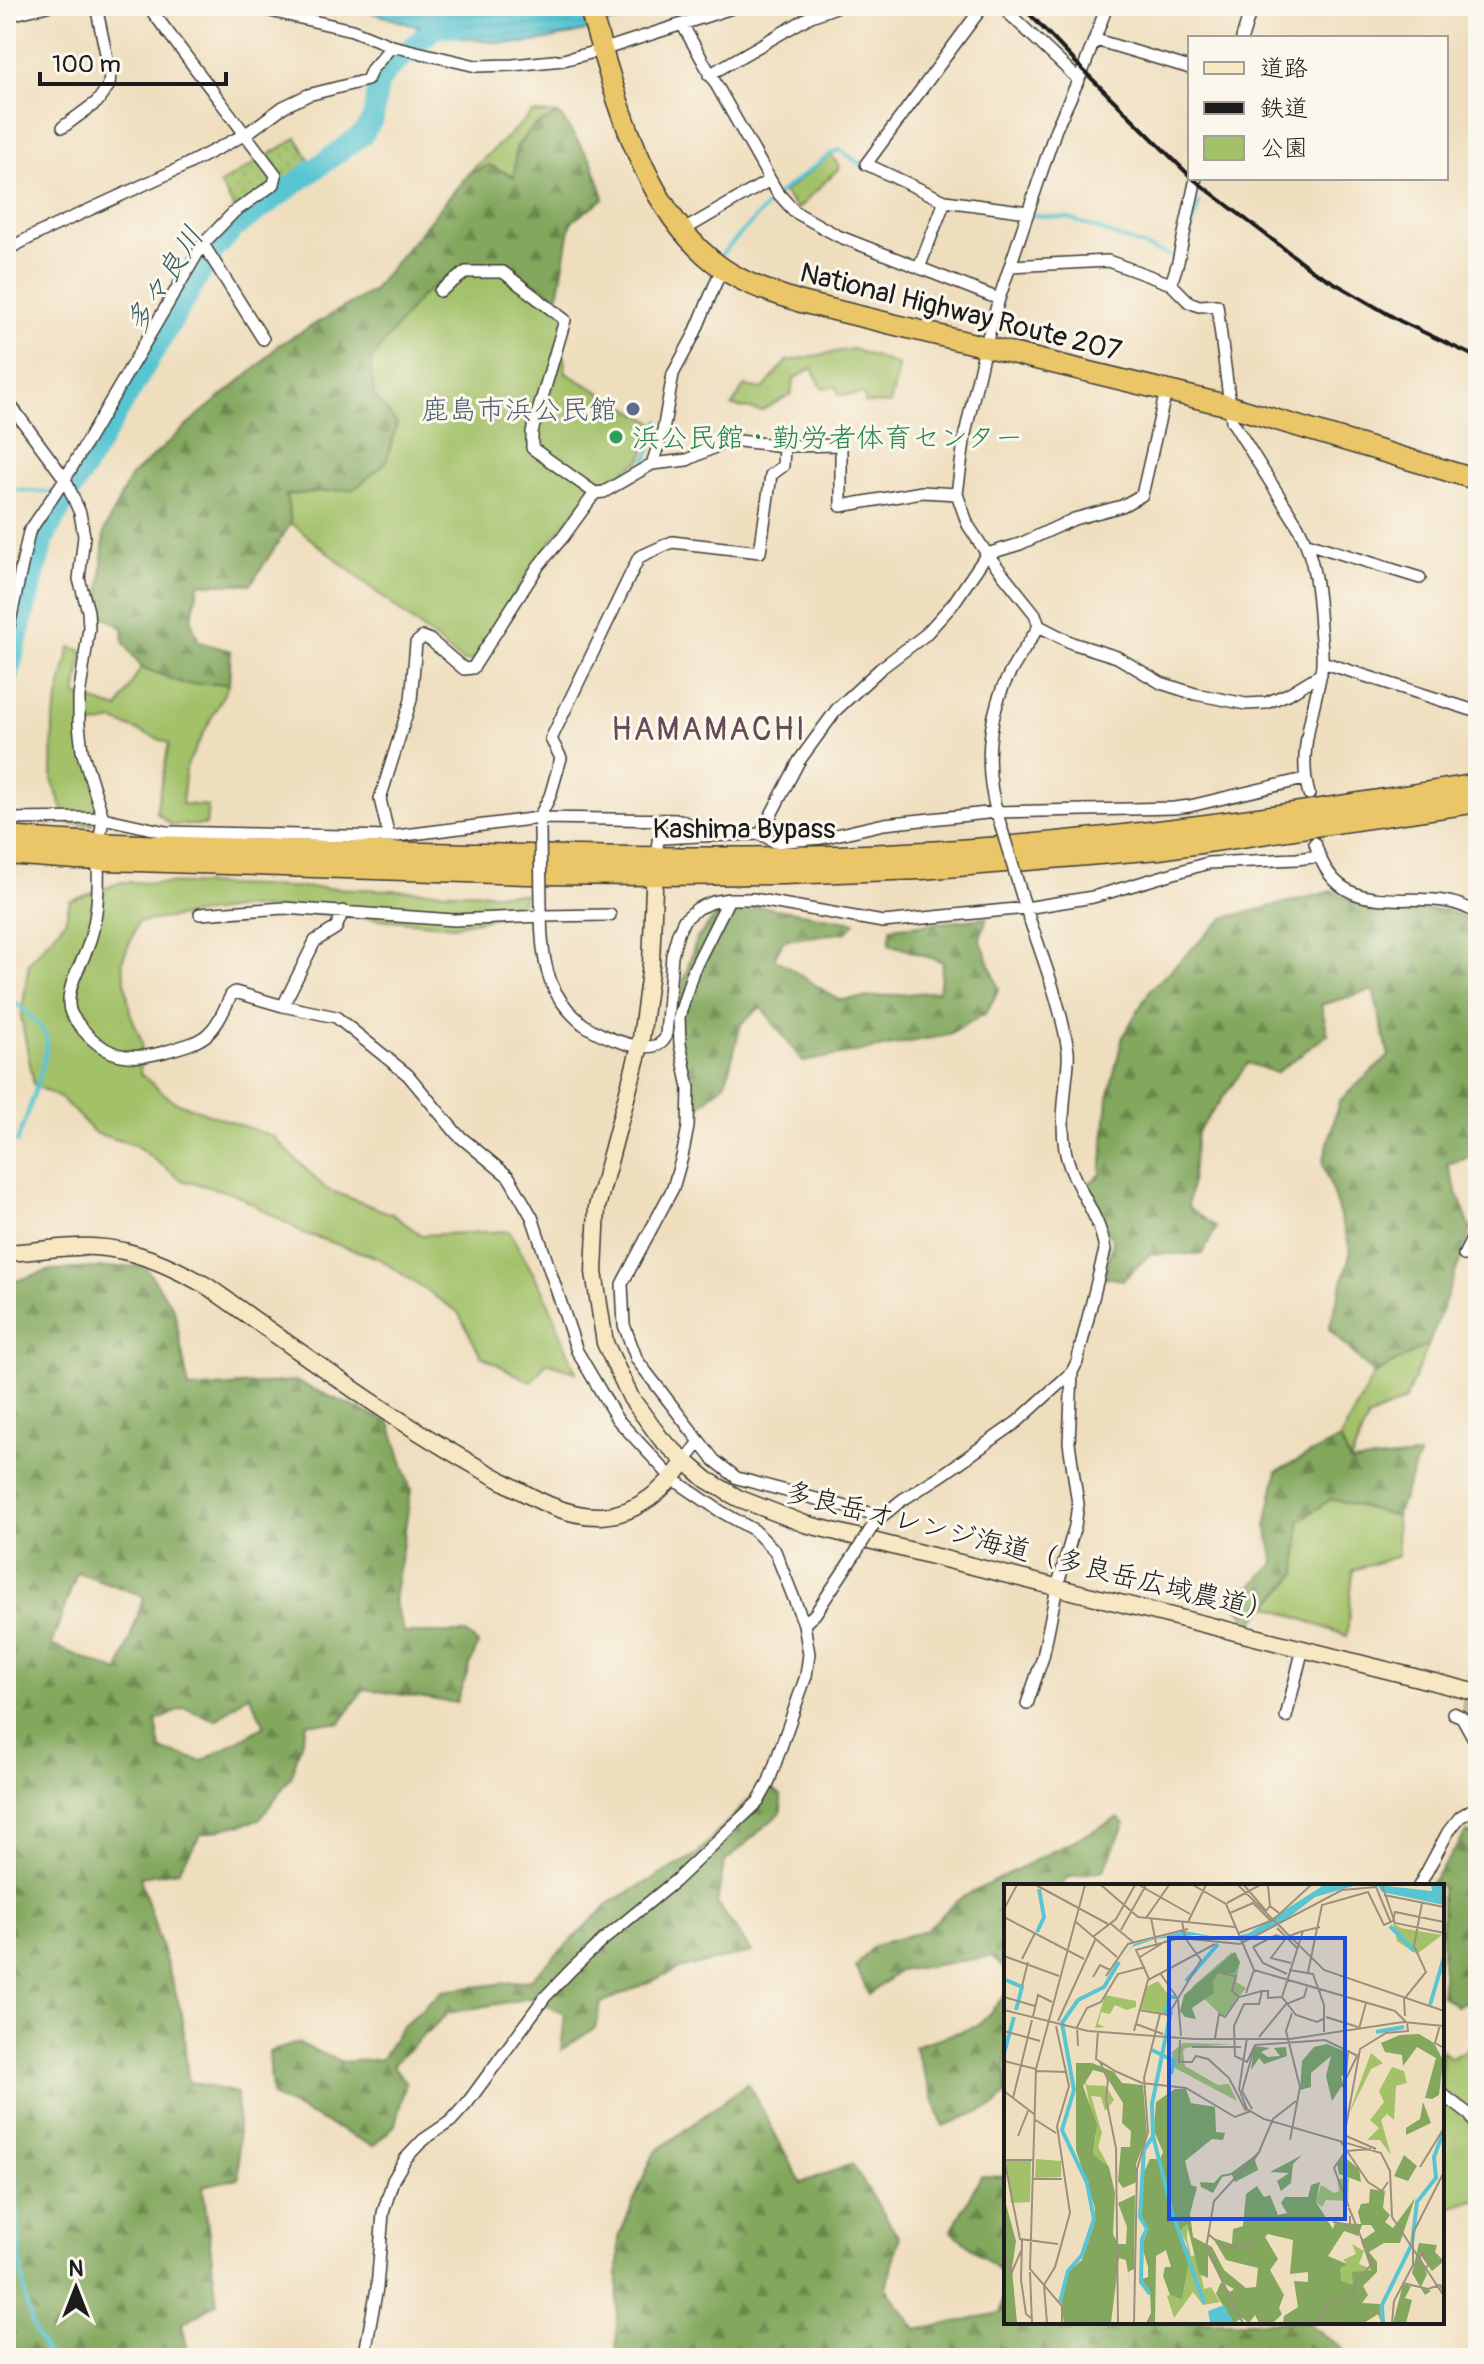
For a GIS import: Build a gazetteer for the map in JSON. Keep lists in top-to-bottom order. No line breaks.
{"streets":{"highway":["National Highway Route 207","Kashima Bypass"],"street":["多良岳オレンジ海道（多良岳広域農道）"]},"crossings":[["Kashima Bypass","多良岳オレンジ海道（多良岳広域農道）"]],"districts":["HAMAMACHI"],"water":["多々良川"],"places":["鹿島市浜公民館","浜公民館・勤労者体育センター"],"legend":["道路","鉄道","公園"],"scale_bar":"100 m","north":"top"}
